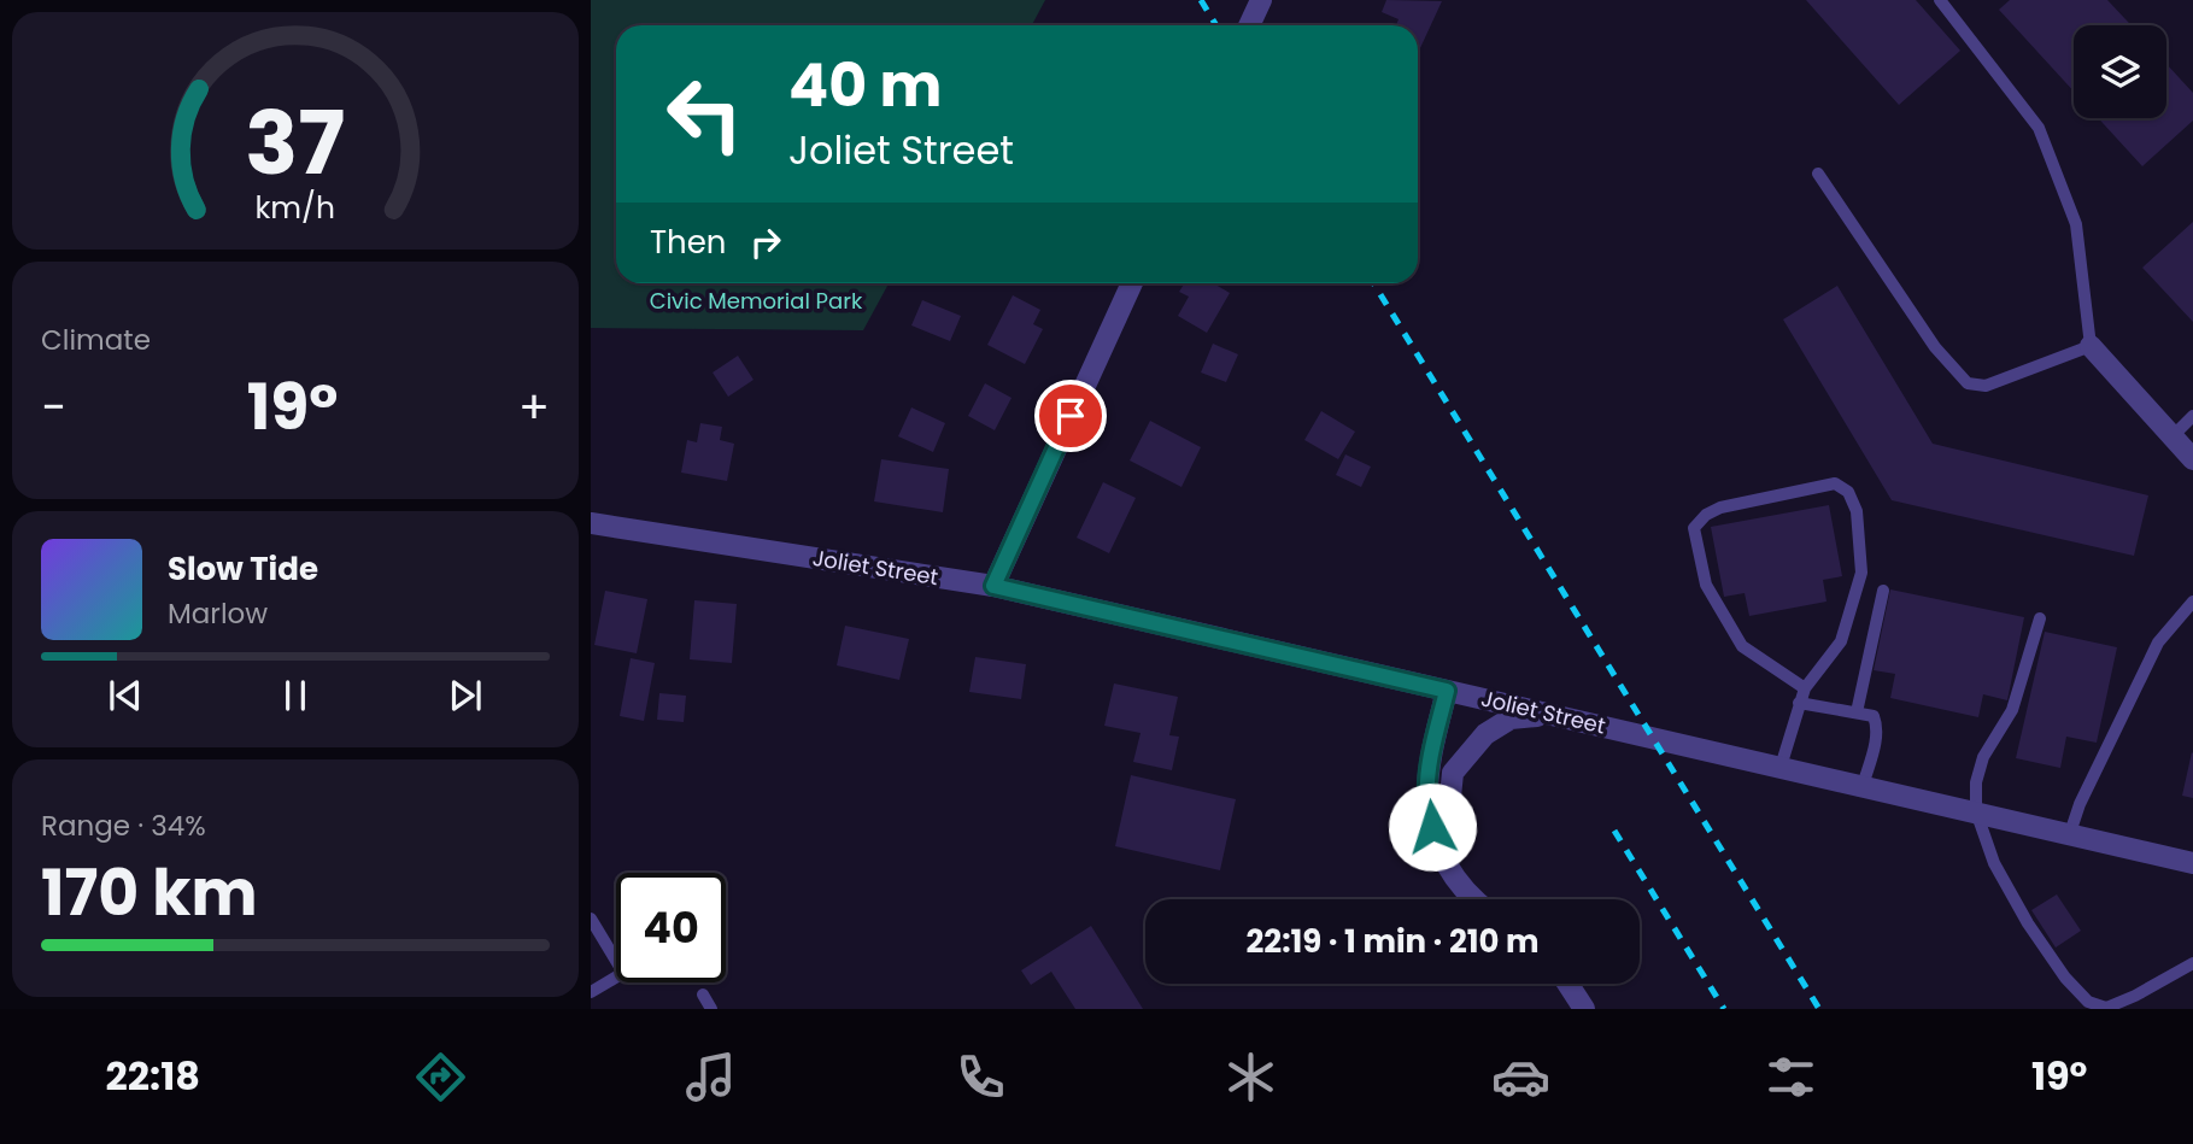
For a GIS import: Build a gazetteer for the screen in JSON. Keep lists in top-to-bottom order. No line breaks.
{"streets":{"street":["Joliet Street"]},"parks":["Civic Memorial Park"],"page":{"turn":["40 m","Joliet Street"],"then":"Then","tile":["Climate",["Range · 34%","170 km"]],"heat":["−","19°","+"],"song":["Slow Tide","Marlow"],"limit":"40","trip":"22:19 · 1 min · 210 m","tabs":["22:18","19°"],"gauge":["37","km/h"]}}
